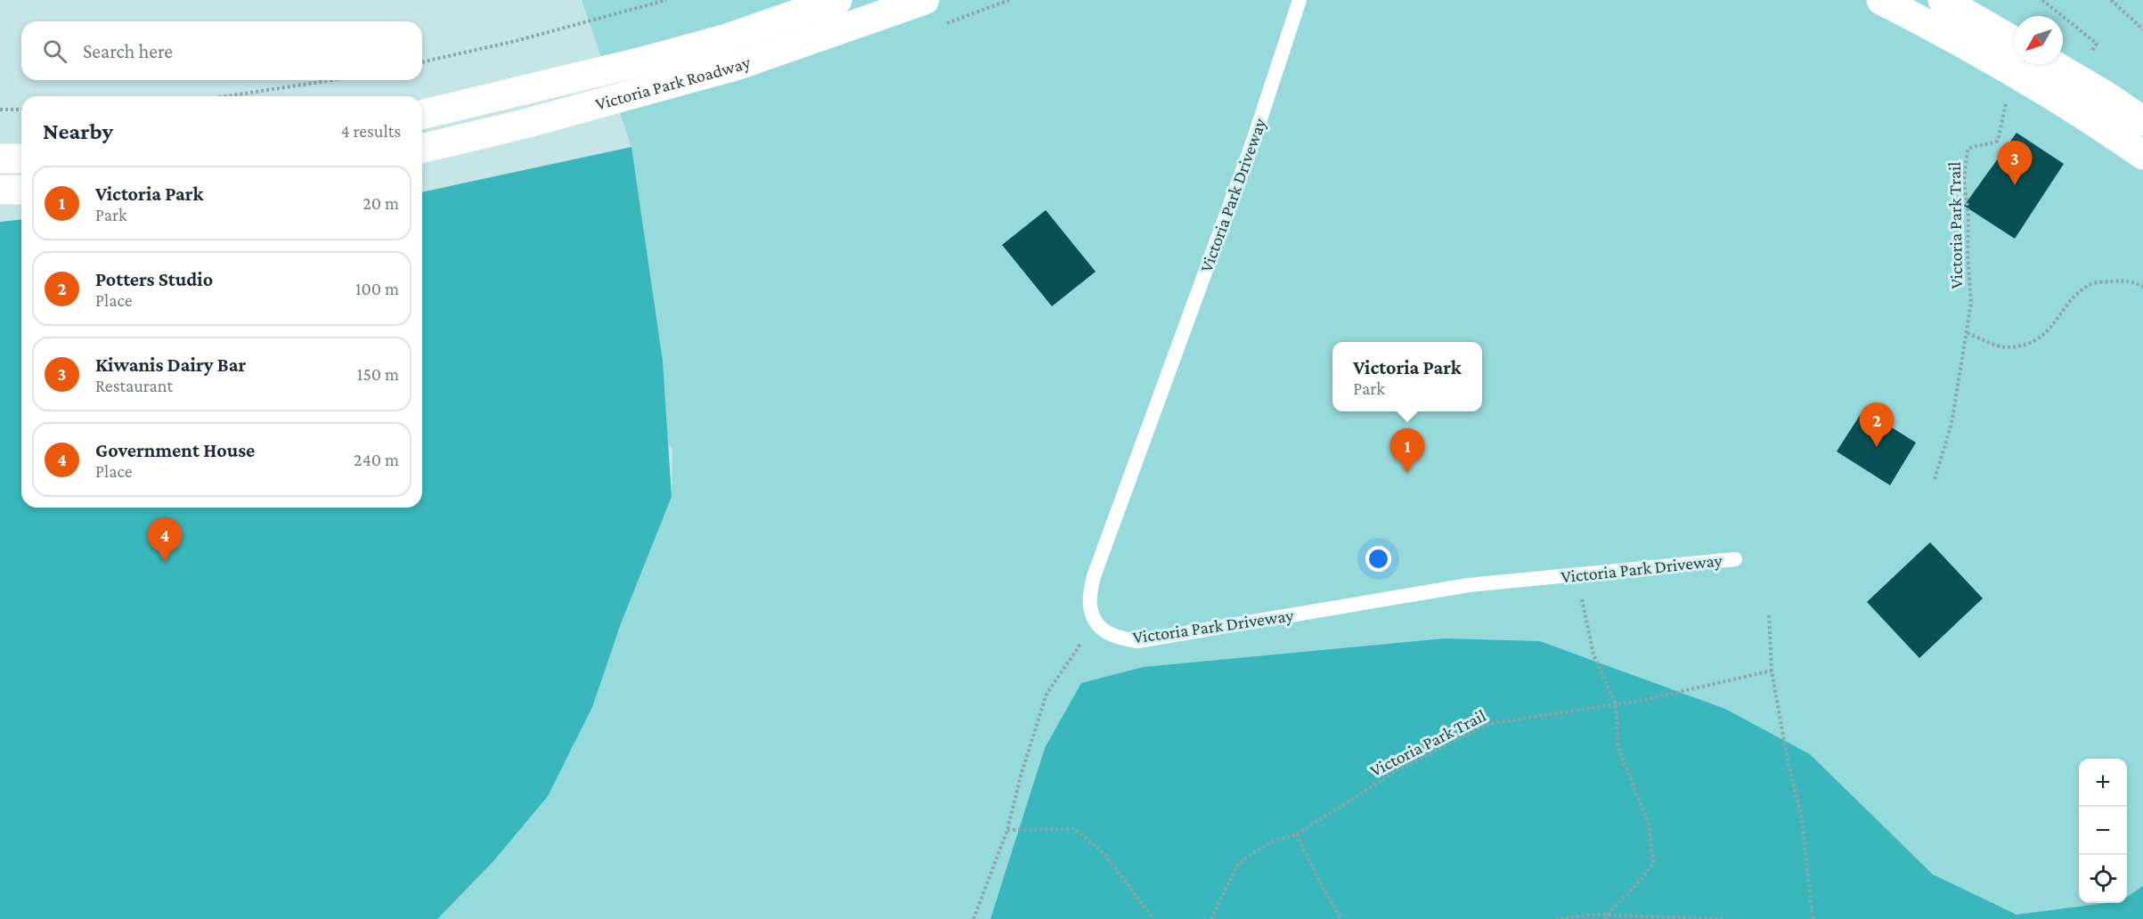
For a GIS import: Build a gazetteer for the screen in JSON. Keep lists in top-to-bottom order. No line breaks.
{"streets":{"street":["Victoria Park Roadway"],"lane":["Victoria Park Driveway"],"path":["Victoria Park Trail"]},"north":"bottom left","page":{"search":"Search here","heading":["Nearby","4 results"],"pins":["3","2","1","4"],"list":[{"mark":"1","name":"Victoria Park","note":"Park","value":"20 m"},{"mark":"2","name":"Potters Studio","note":"Place","value":"100 m"},{"mark":"3","name":"Kiwanis Dairy Bar","note":"Restaurant","value":"150 m"},{"mark":"4","name":"Government House","note":"Place","value":"240 m"}],"popup":["Victoria Park","Park"],"map_buttons":["+","−"]}}
